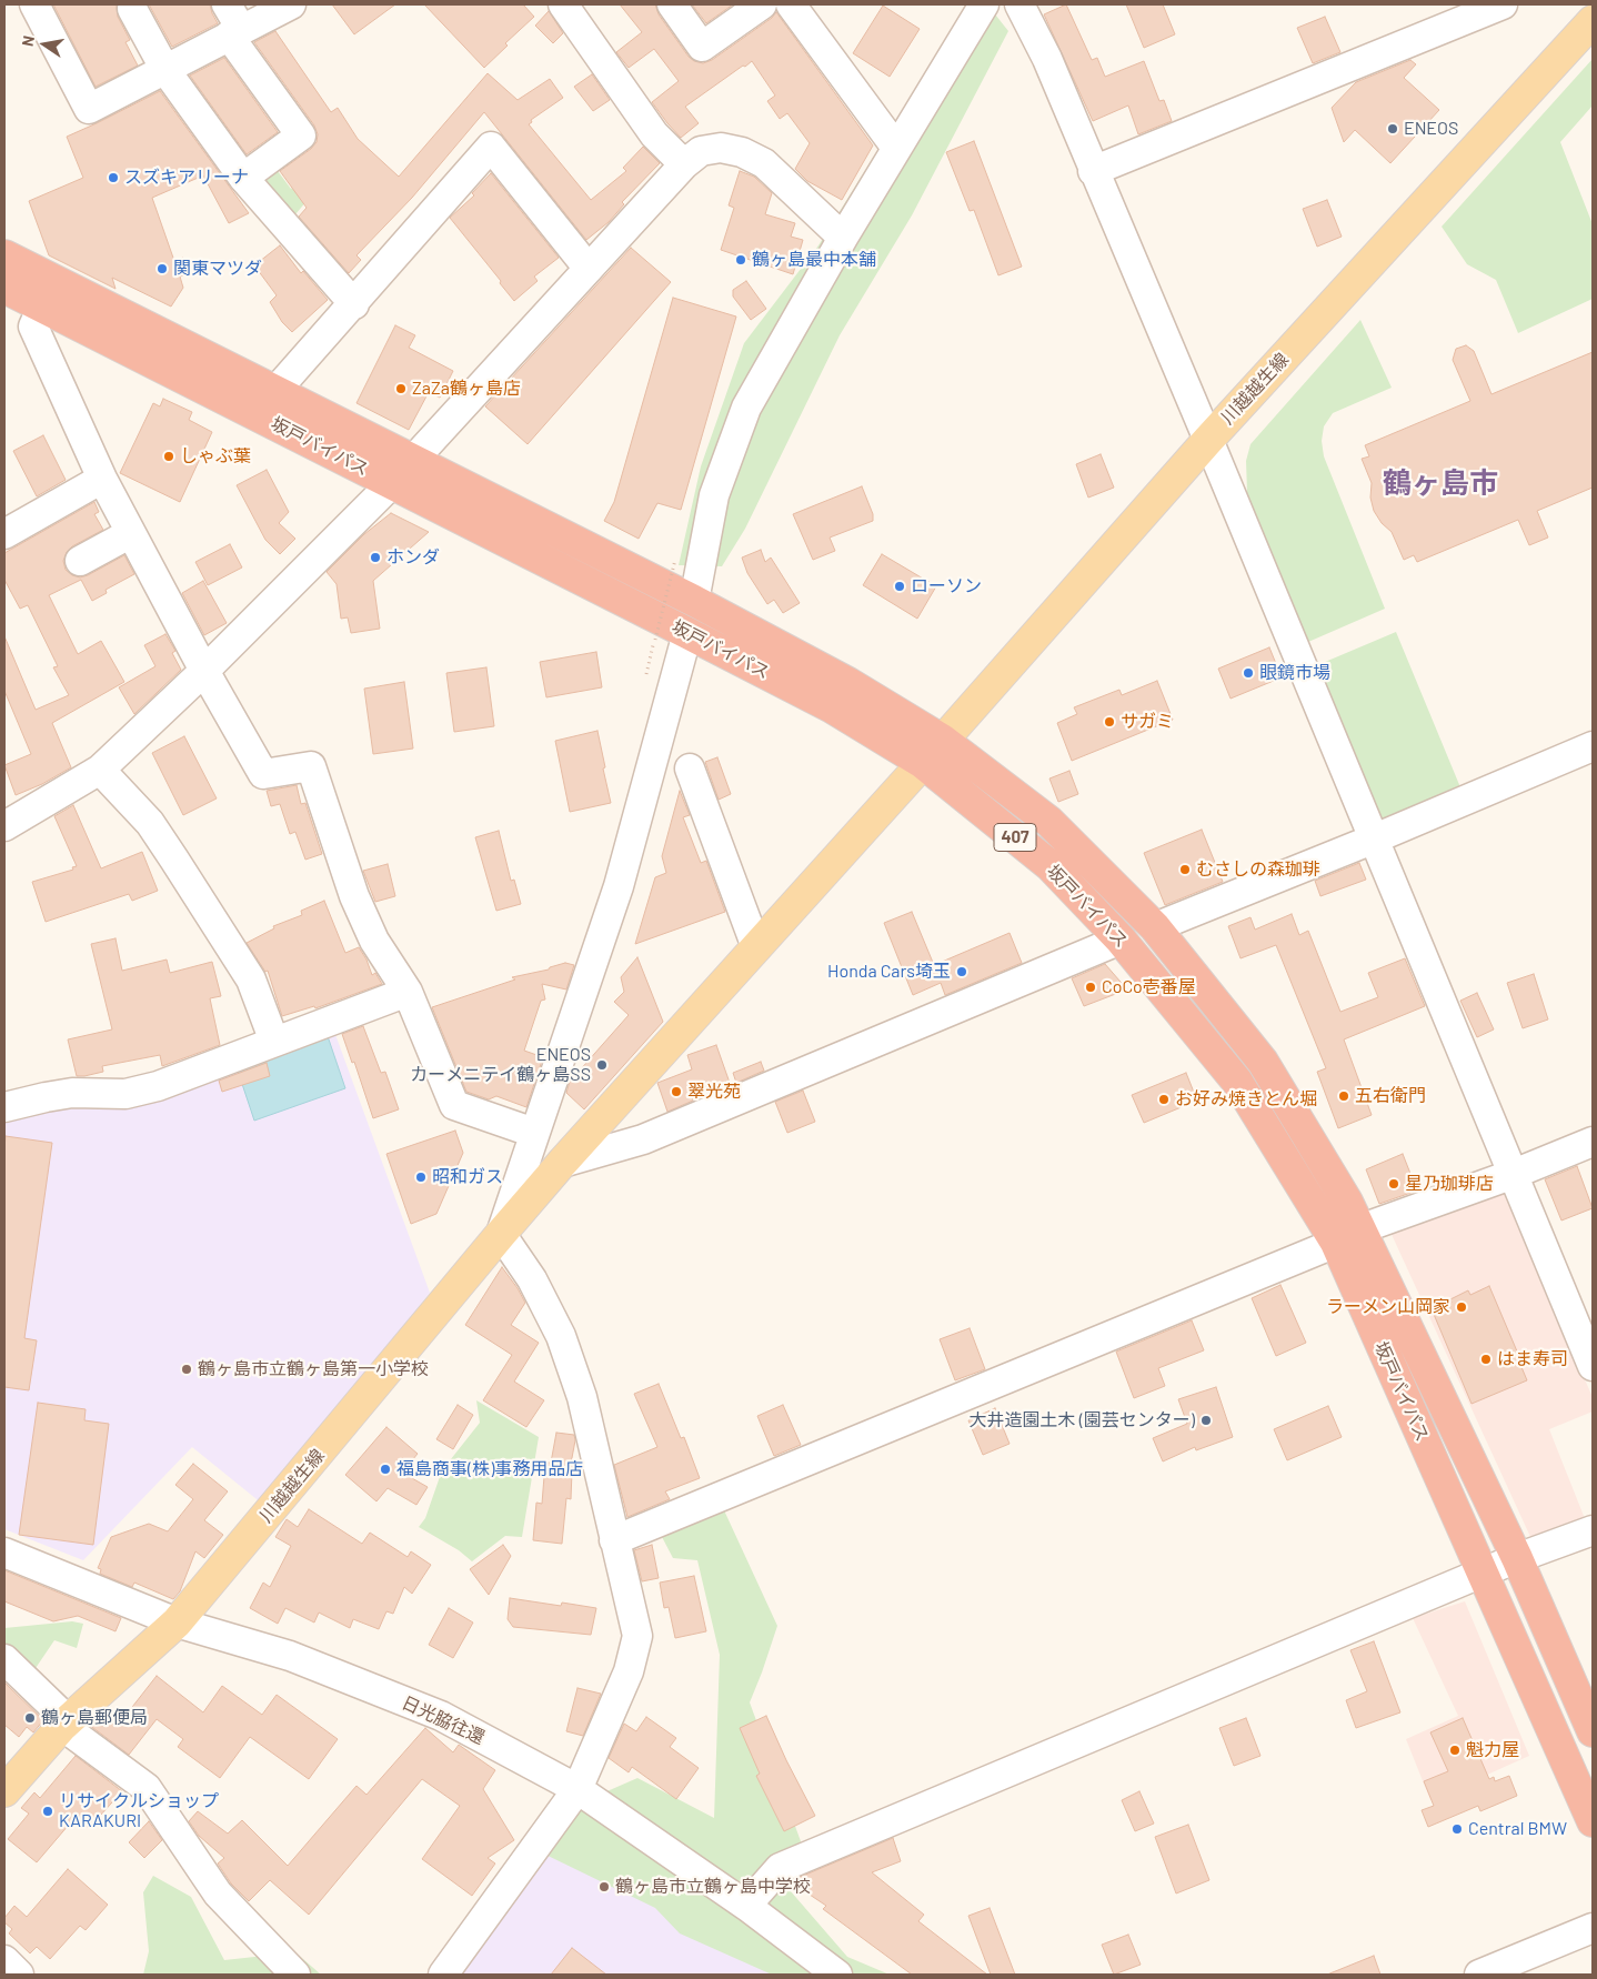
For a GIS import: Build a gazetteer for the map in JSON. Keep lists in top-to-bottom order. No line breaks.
{"streets":{"highway":["坂戸バイパス","407"],"main road":["川越越生線"],"street":["日光脇往還"]},"crossings":[["川越越生線","坂戸バイパス"],["川越越生線","日光脇往還"]],"districts":["鶴ヶ島市"],"places":["ENEOS","スズキアリーナ","鶴ヶ島最中本舗","関東マツダ","ZaZa鶴ヶ島店","しゃぶ葉","ホンダ","ローソン","眼鏡市場","サガミ","むさしの森珈琲","Honda Cars埼玉","CoCo壱番屋","ENEOS カーメニテイ鶴ヶ島SS","翠光苑","五右衛門","お好み焼きとん堀","昭和ガス","星乃珈琲店","ラーメン山岡家","はま寿司","鶴ヶ島市立鶴ヶ島第一小学校","大井造園土木 (園芸センター)","福島商事(株)事務用品店","鶴ヶ島郵便局","魁力屋","リサイクルショップ KARAKURI","Central BMW","鶴ヶ島市立鶴ヶ島中学校"],"north":"left"}
